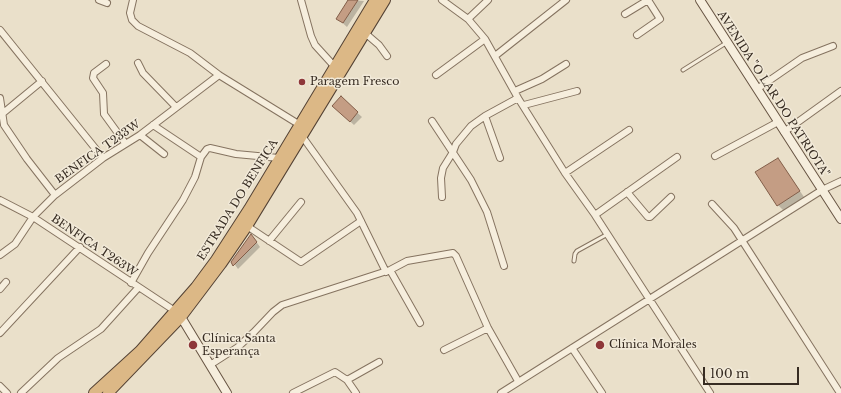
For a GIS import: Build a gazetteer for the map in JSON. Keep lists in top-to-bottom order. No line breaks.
{"streets":{"highway":["ESTRADA DO BENFICA"],"main road":["AVENIDA \"O LAR DO PATRIOTA\""],"street":["BENFICA T233W","BENFICA T263W"]},"crossings":[["BENFICA T233W","BENFICA T263W"],["ESTRADA DO BENFICA","BENFICA T263W"]],"places":["Paragem Fresco","Clínica Santa Esperança","Clínica Morales"],"scale_bar":"100 m"}
